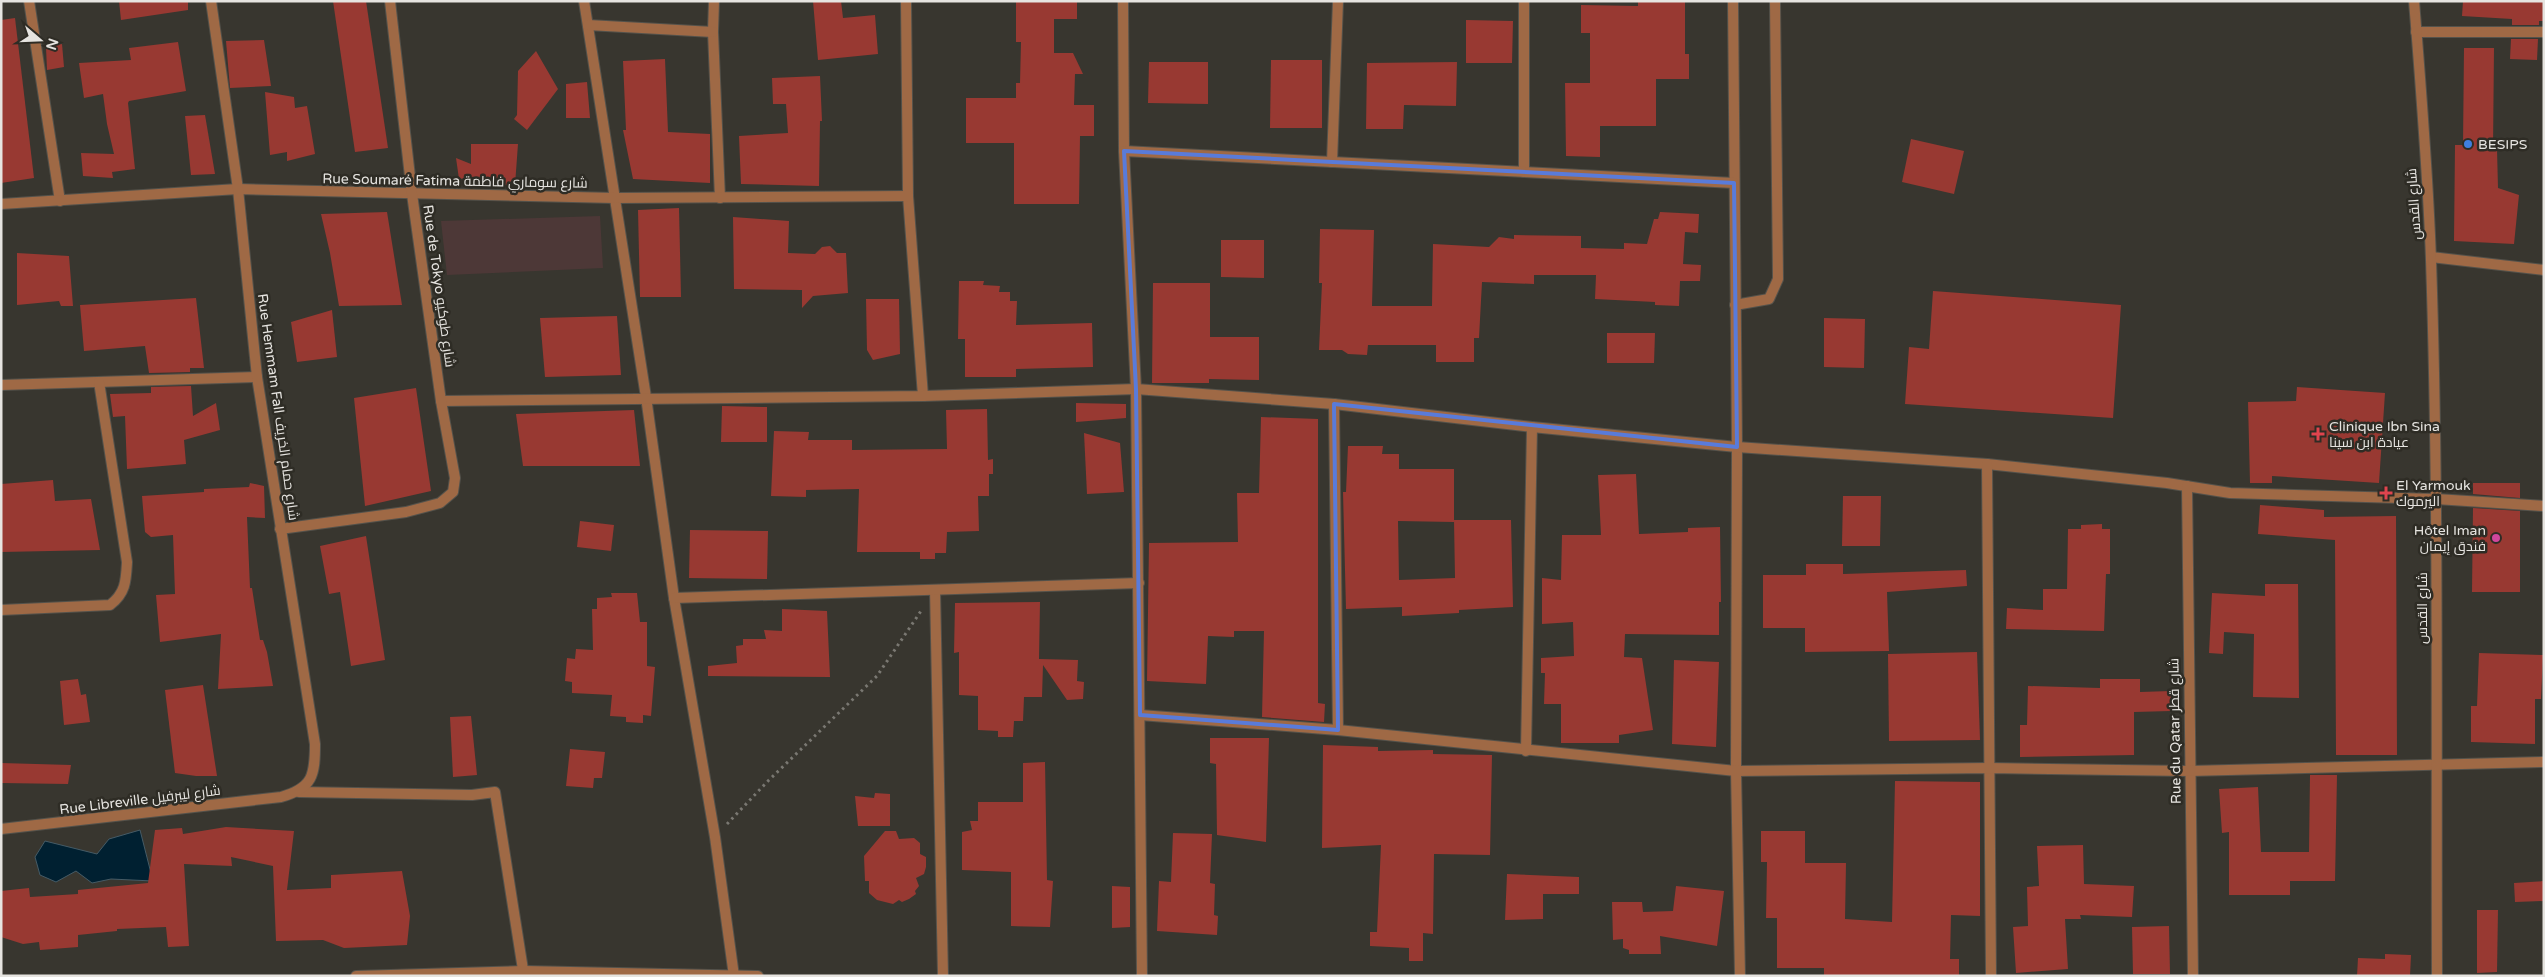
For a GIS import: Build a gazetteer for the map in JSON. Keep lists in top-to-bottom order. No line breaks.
{"streets":{"street":["Rue Soumaré Fatima شارع سوماري فاطمة","شارع القدس","Rue de Tokyo شارع طوكيو","Rue Hemmam Fall شارع حمام الخريف","Rue du Qatar شارع قطر","Rue Libreville شارع ليبرفيل"]},"crossings":[["Rue Soumaré Fatima شارع سوماري فاطمة","Rue de Tokyo شارع طوكيو"],["Rue Soumaré Fatima شارع سوماري فاطمة","Rue Hemmam Fall شارع حمام الخريف"],["Rue de Tokyo شارع طوكيو","Rue Hemmam Fall شارع حمام الخريف"],["Rue Hemmam Fall شارع حمام الخريف","Rue Libreville شارع ليبرفيل"]],"places":{"other":["BESIPS","Hôtel Iman فندق إيمان"],"health":["Clinique Ibn Sina عيادة ابن سينا","El Yarmouk اليرموك"]},"north":"right"}
